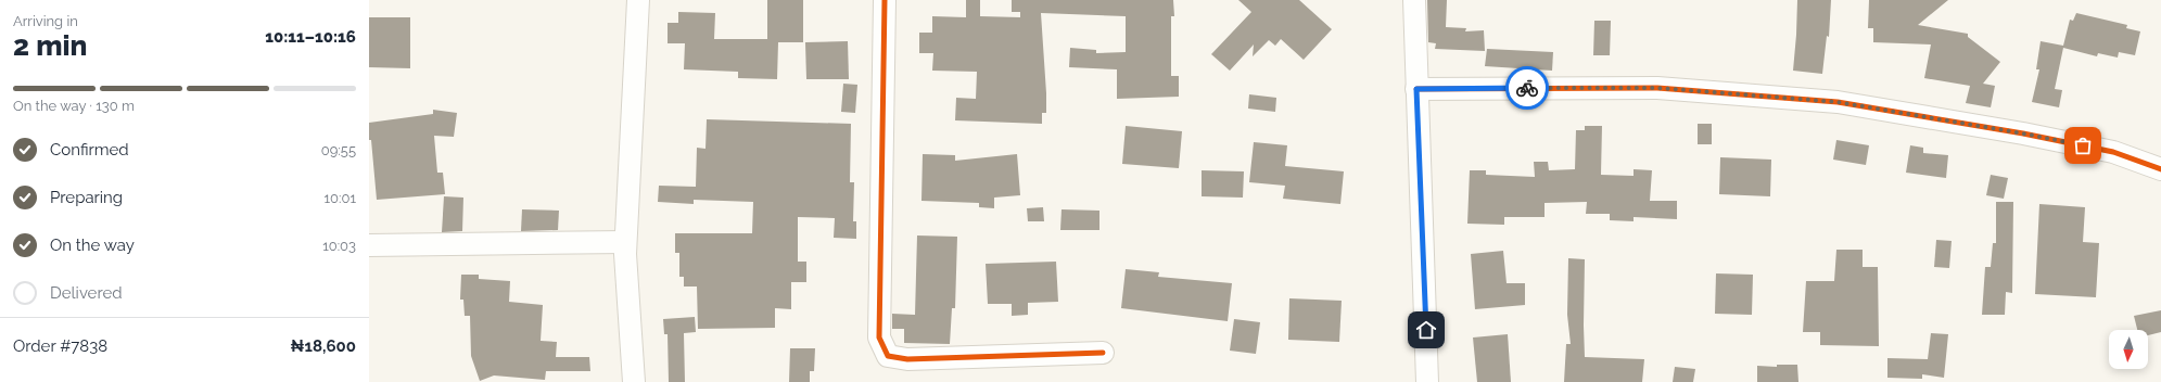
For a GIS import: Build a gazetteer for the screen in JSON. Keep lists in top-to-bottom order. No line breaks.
{"north":"bottom","page":{"heading":["2 min","Arriving in","10:11–10:16"],"panel":["Order #7838","₦18,600"],"bar":"On the way · 130 m","list":[["Confirmed","09:55"],["Preparing","10:01"],["On the way","10:03"],"Delivered"]}}
